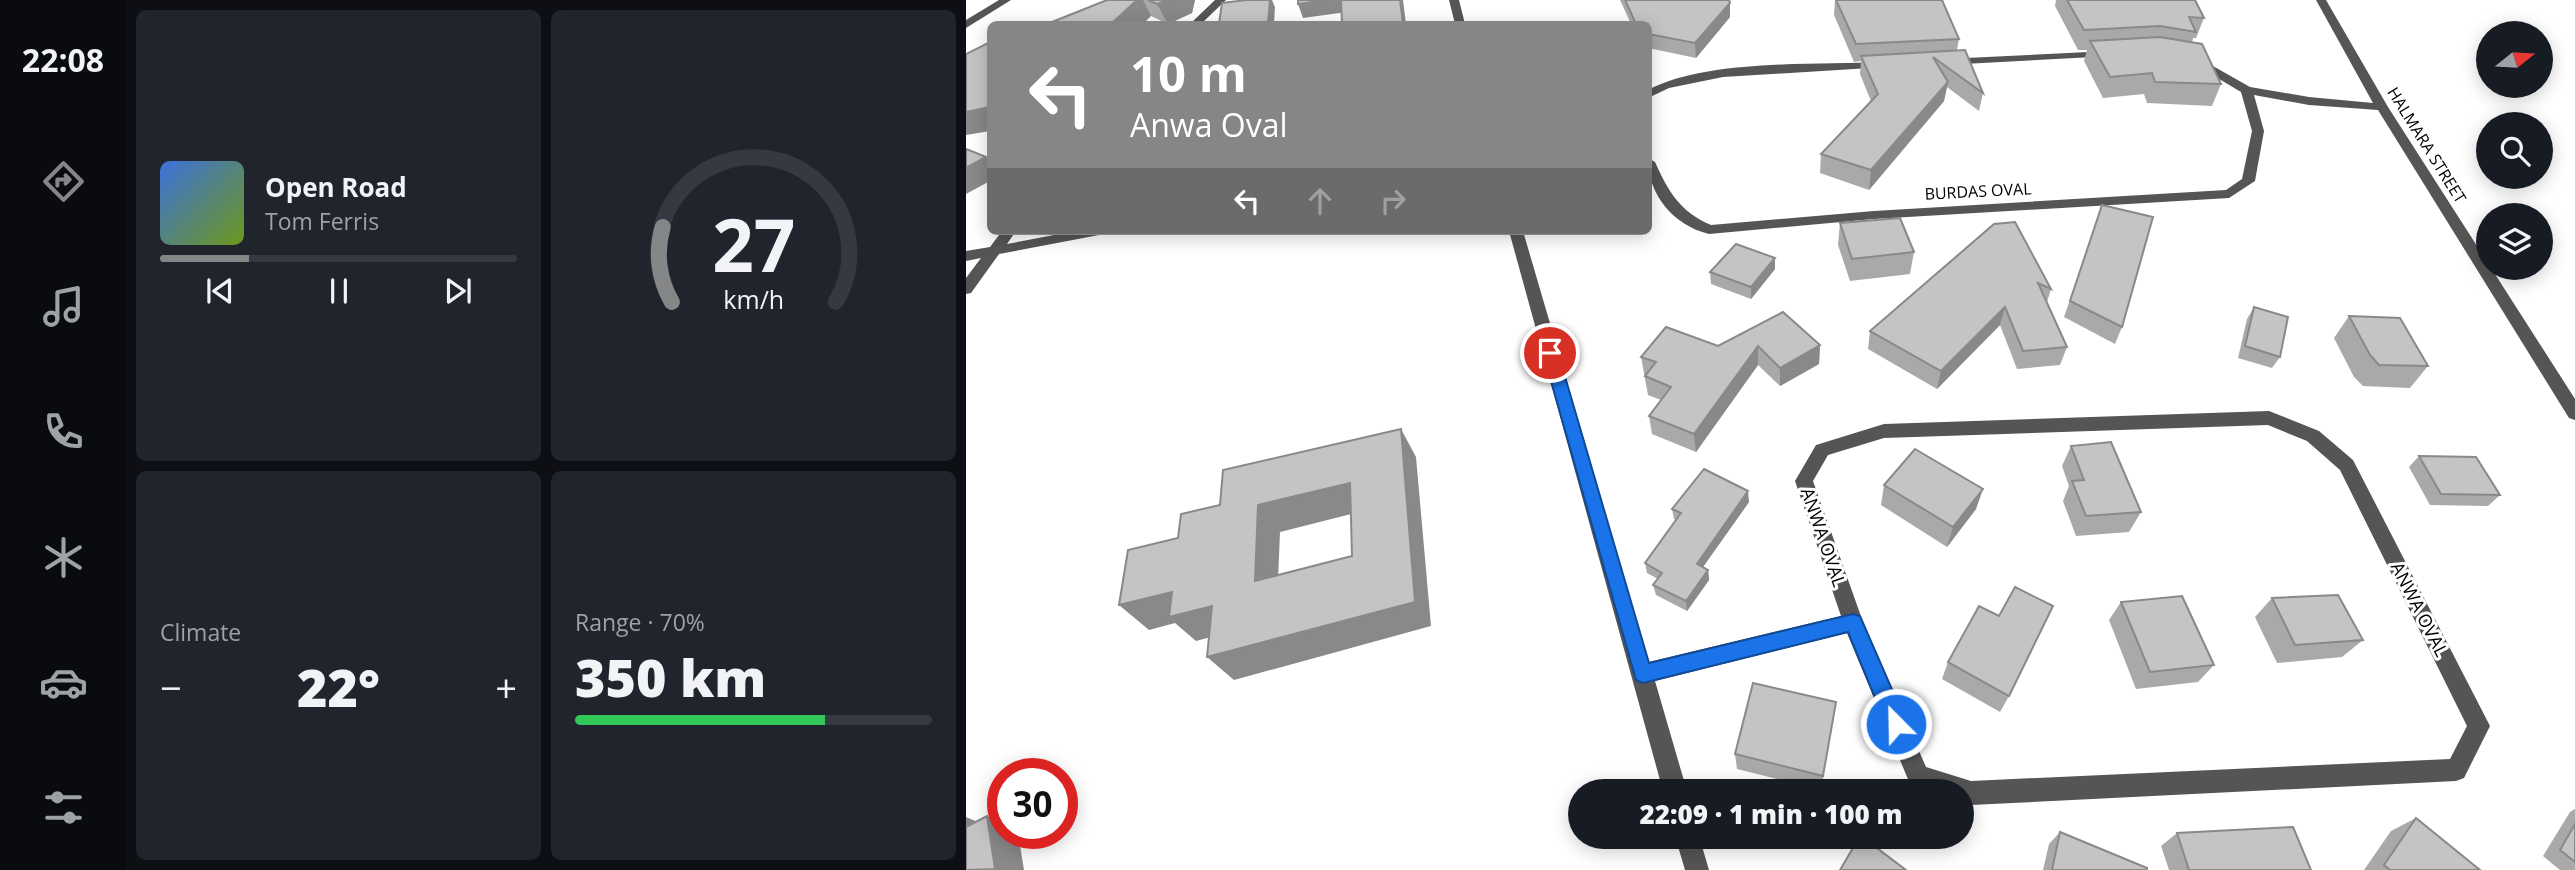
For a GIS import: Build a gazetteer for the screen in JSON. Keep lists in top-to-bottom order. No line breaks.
{"streets":{"street":["HALMARA STREET","BURDAS OVAL","ANWA OVAL"]},"north":"right","page":{"tabs":"22:08","turn":["10 m","Anwa Oval"],"song":["Open Road","Tom Ferris"],"tile":["Climate",["Range · 70%","350 km"]],"heat":["−","22°","+"],"limit":"30","trip":"22:09 · 1 min · 100 m","gauge":["27","km/h"]}}
